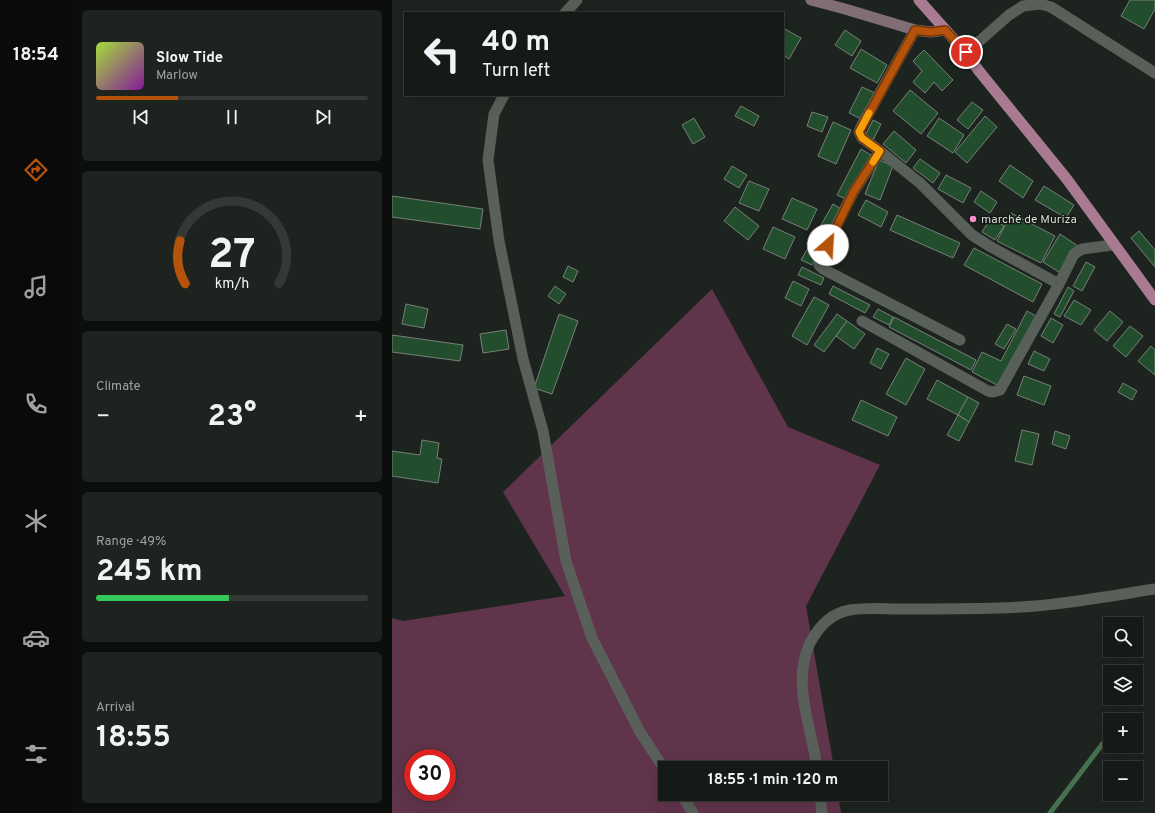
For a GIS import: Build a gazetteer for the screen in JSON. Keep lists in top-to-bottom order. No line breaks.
{"places":["marché de Muriza"],"page":{"tabs":"18:54","turn":["40 m","Turn left"],"song":["Slow Tide","Marlow"],"tile":["Climate",["Range · 49%","245 km"],["Arrival","18:55"]],"heat":["−","23°","+"],"map_buttons":["+","−"],"limit":"30","trip":"18:55 · 1 min · 120 m","gauge":["27","km/h"]}}
